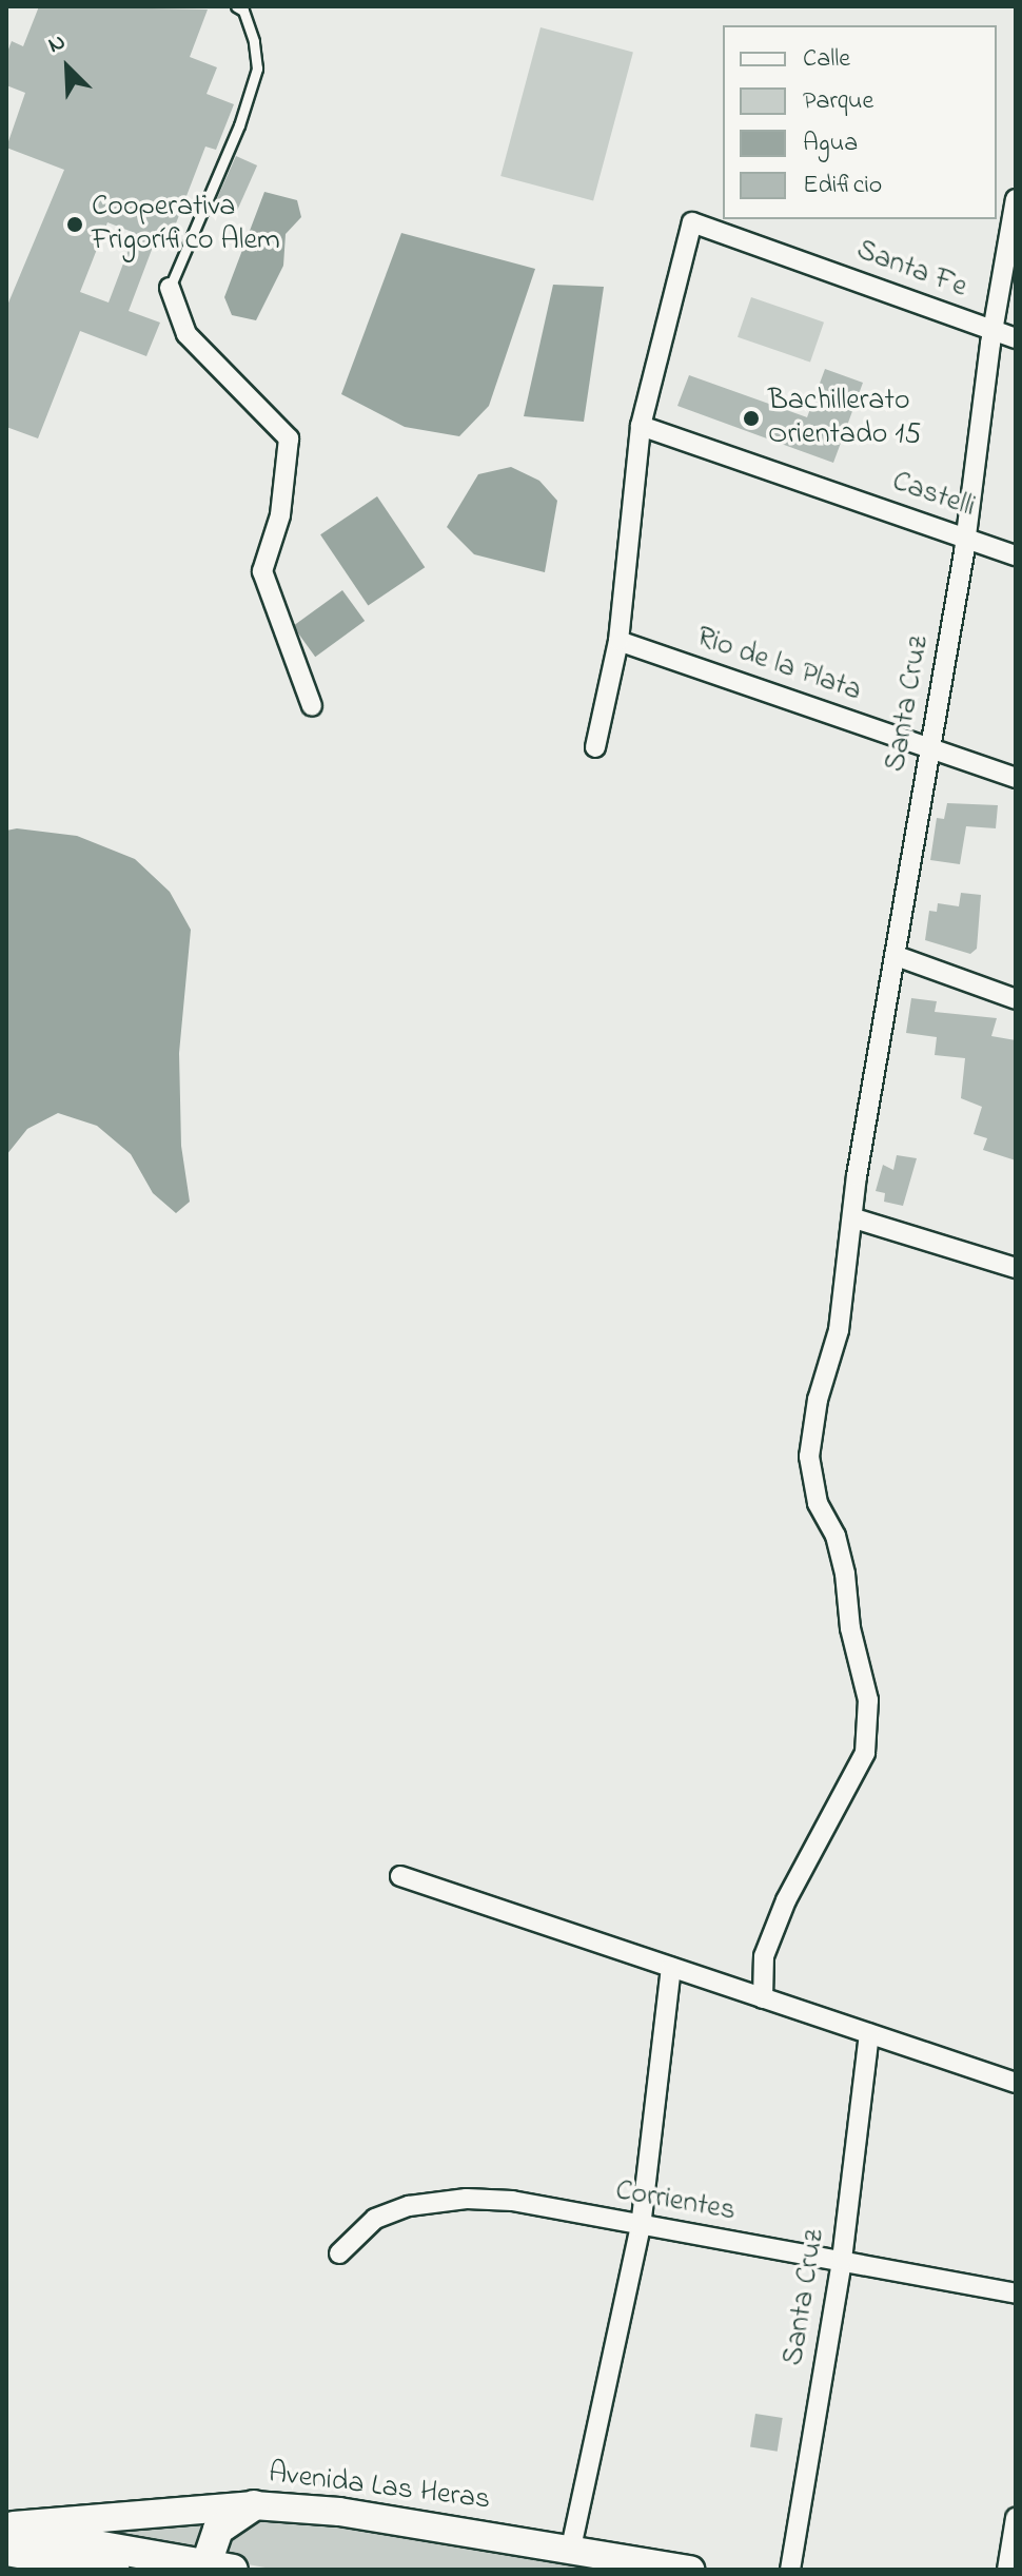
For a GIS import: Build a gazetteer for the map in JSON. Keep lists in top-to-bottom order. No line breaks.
{"streets":{"main road":["Avenida Las Heras"],"street":["Santa Fe","Castelli","Rio de la Plata","Santa Cruz","Corrientes"]},"crossings":[["Santa Fe","Castelli"],["Santa Fe","Santa Cruz"],["Castelli","Santa Cruz"],["Rio de la Plata","Santa Cruz"],["Santa Cruz","Corrientes"]],"places":["Cooperativa Frigorífico Alem","Bachillerato Orientado 15"],"legend":["Calle","Parque","Agua","Edificio"],"north":"top left"}
